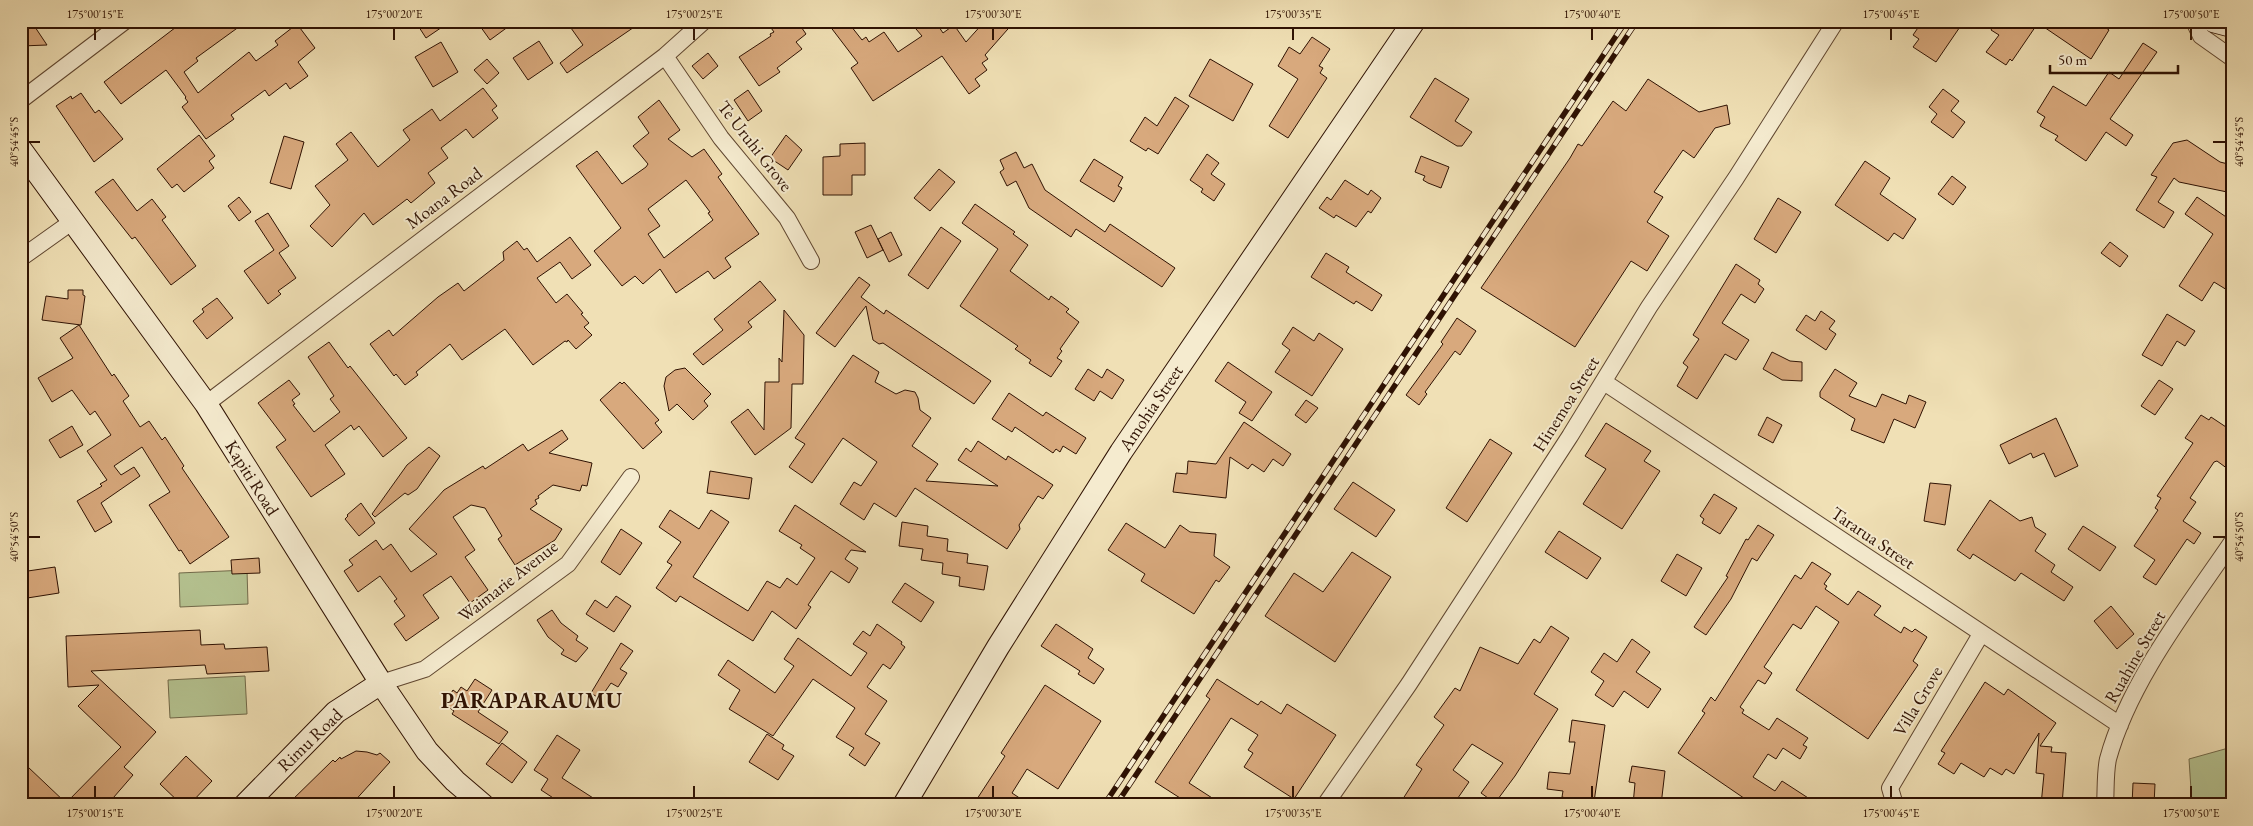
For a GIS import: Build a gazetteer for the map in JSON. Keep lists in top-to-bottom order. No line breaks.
{"streets":{"main road":["Amohia Street","Kapiti Road","Rimu Road"],"street":["Te Uruhi Grove","Moana Road","Hinemoa Street","Tararua Street","Waimarie Avenue","Ruahine Street","Villa Grove"]},"crossings":[["Te Uruhi Grove","Moana Road"],["Moana Road","Kapiti Road"],["Hinemoa Street","Tararua Street"],["Kapiti Road","Waimarie Avenue"],["Kapiti Road","Rimu Road"],["Tararua Street","Ruahine Street"],["Tararua Street","Villa Grove"],["Waimarie Avenue","Rimu Road"]],"districts":["PARAPARAUMU"],"scale_bar":"50 m","coordinates":["175°00'15\"E","175°00'20\"E","175°00'25\"E","175°00'30\"E","175°00'35\"E","175°00'40\"E","175°00'45\"E","175°00'50\"E","40°54'45\"S","40°54'50\"S"]}
